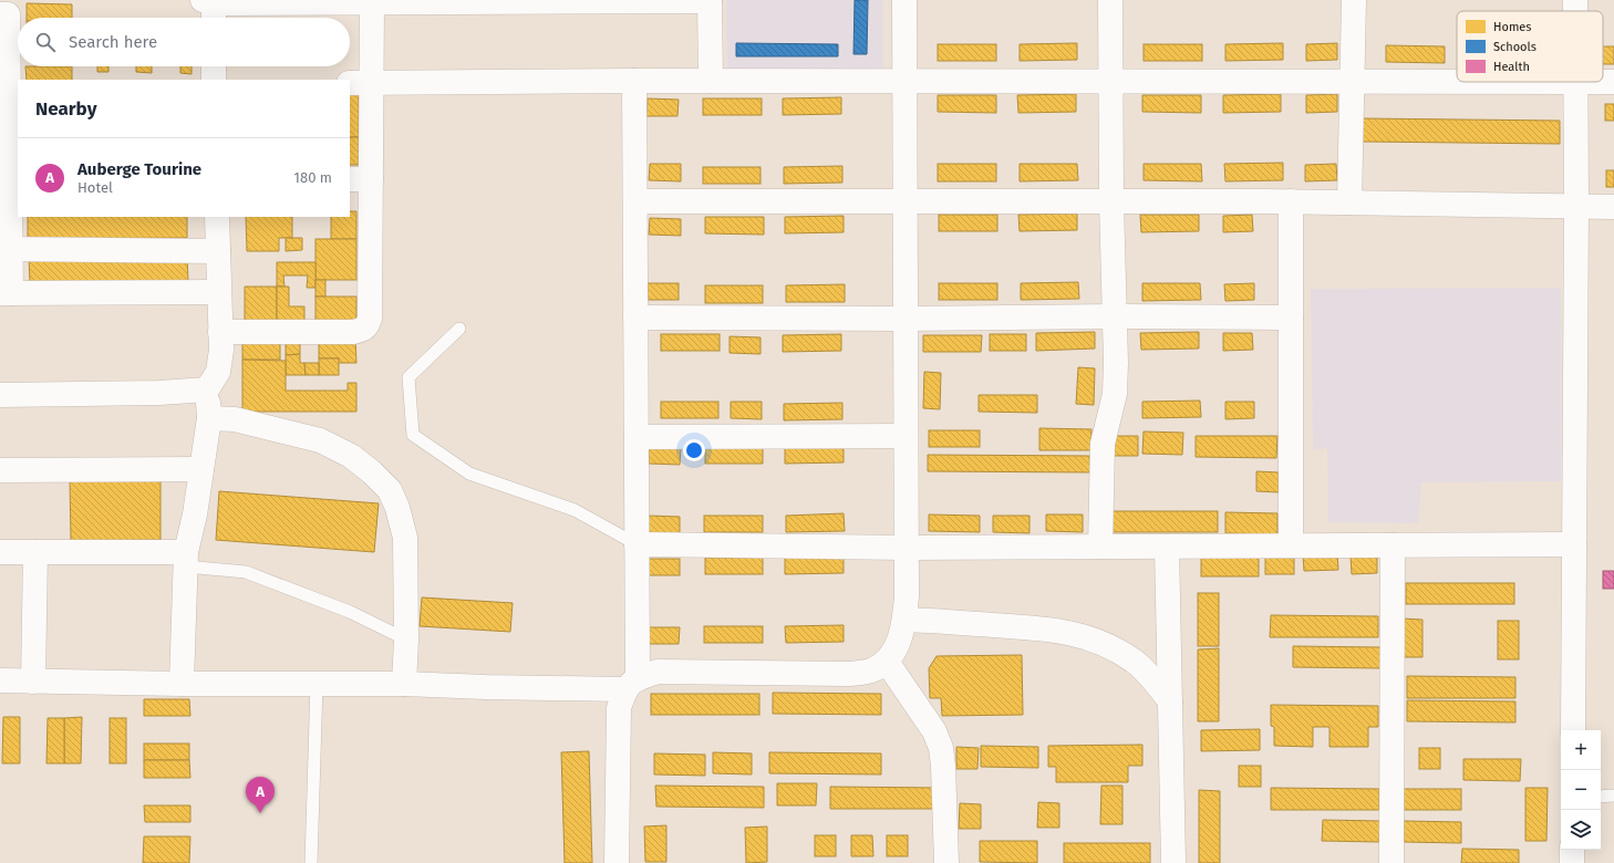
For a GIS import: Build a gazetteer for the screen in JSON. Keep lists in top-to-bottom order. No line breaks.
{"legend":["Homes","Schools","Health"],"page":{"search":"Search here","heading":"Nearby","list":[{"mark":"A","name":"Auberge Tourine","note":"Hotel","value":"180 m"}],"map_buttons":["+","−"],"pins":"A"}}
